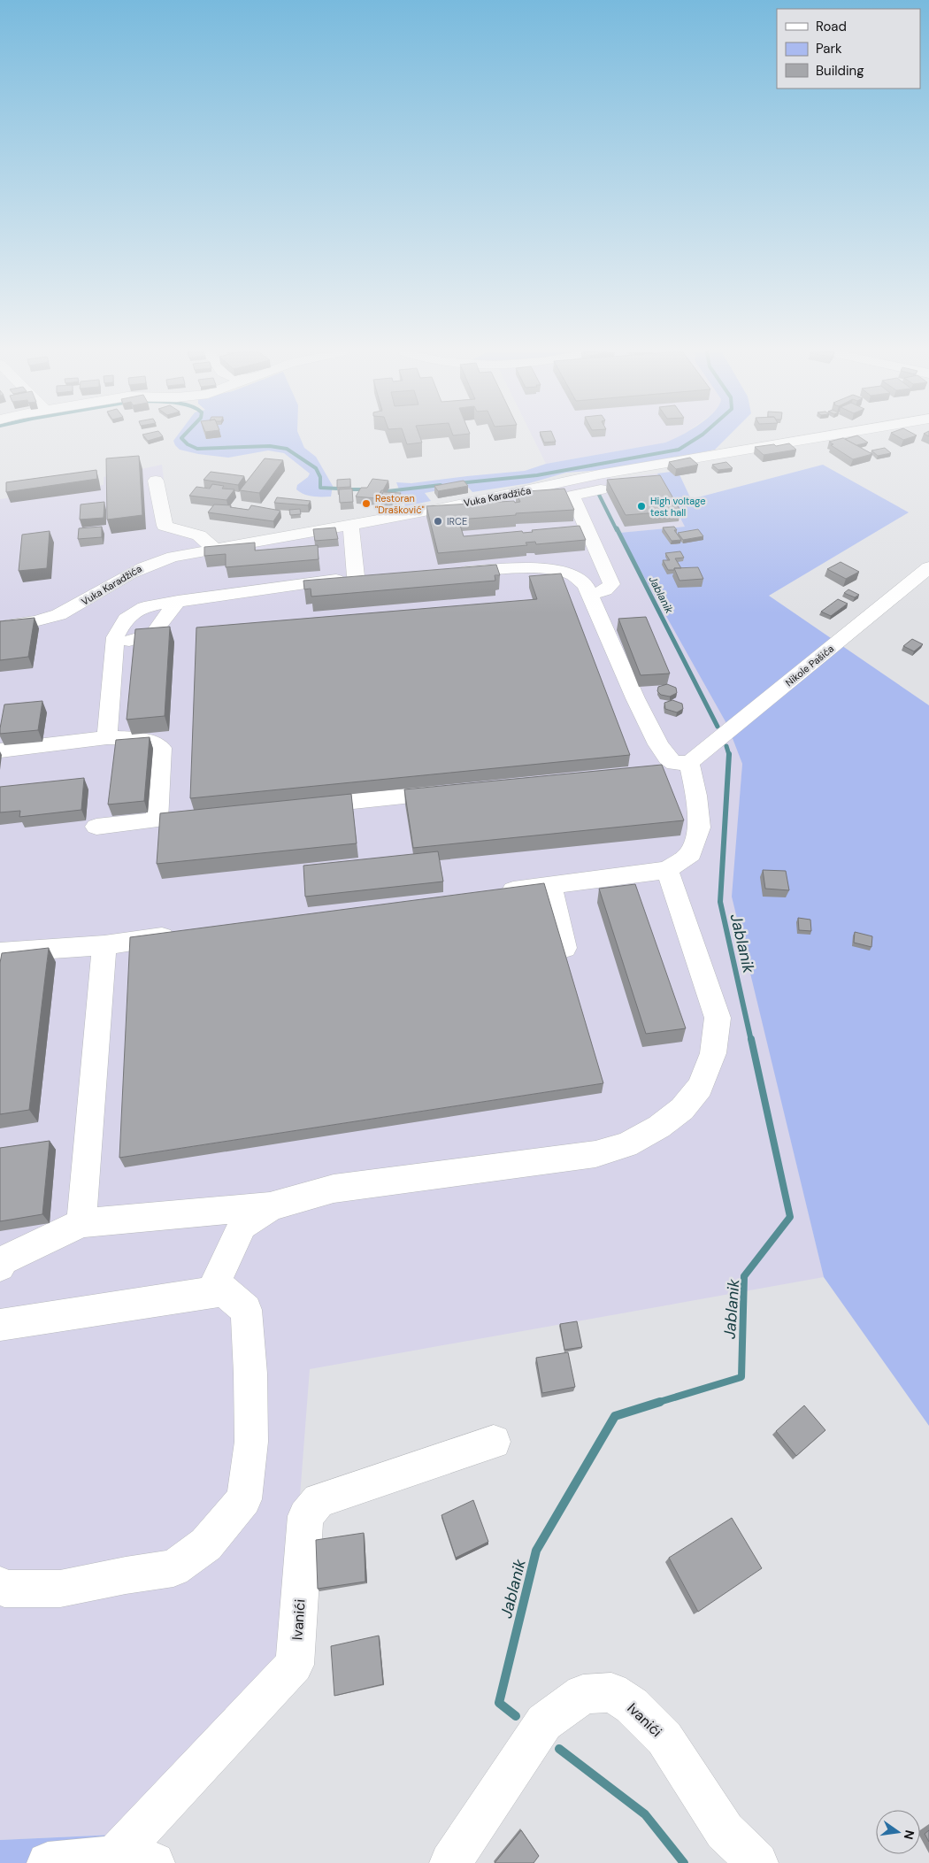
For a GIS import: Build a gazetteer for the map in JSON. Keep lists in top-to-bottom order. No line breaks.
{"streets":{"street":["Vuka Karadžića","Nikole Pašića","Ivanići"]},"water":["Jablanik"],"places":["Restoran \"Drašković\"","High voltage test hall","IRCE"],"legend":["Road","Park","Building"],"north":"right"}
